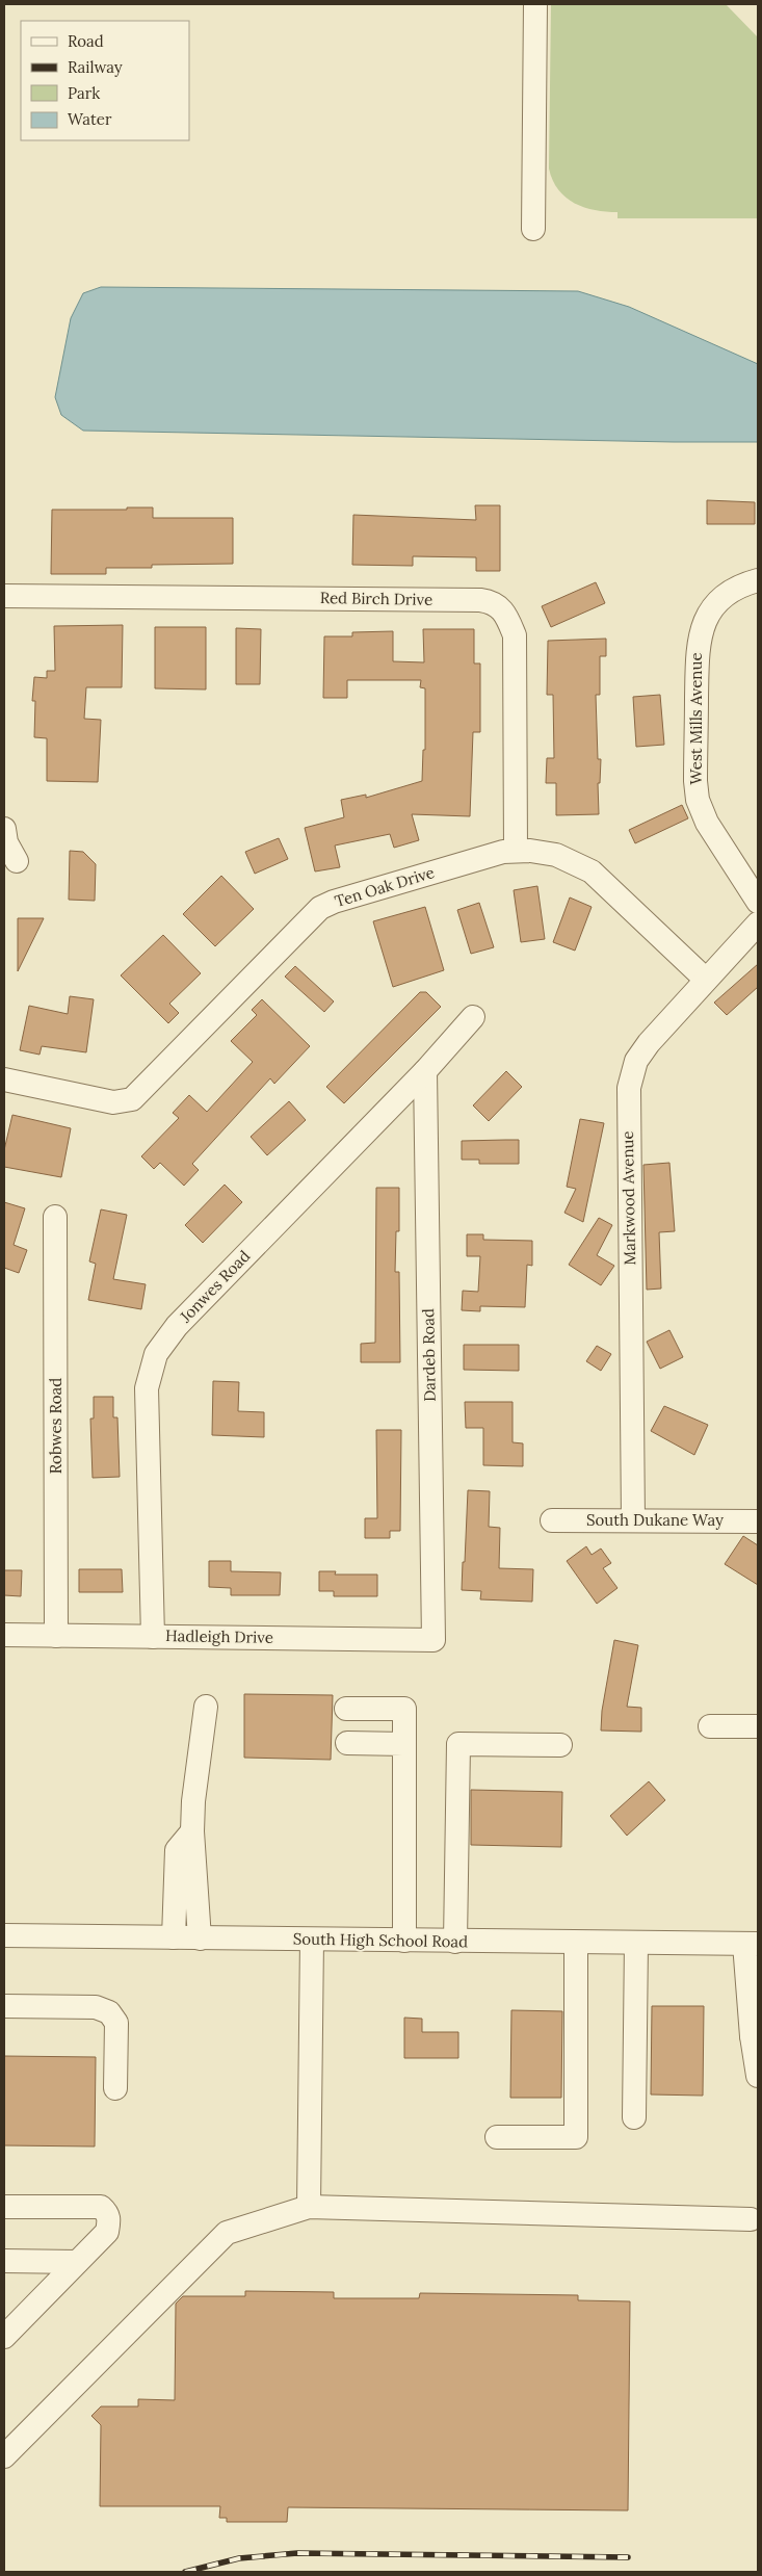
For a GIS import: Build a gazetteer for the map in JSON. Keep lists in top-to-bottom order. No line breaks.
{"streets":{"street":["Red Birch Drive","West Mills Avenue","Ten Oak Drive","Markwood Avenue","Jonwes Road","Dardeb Road","Robwes Road","South Dukane Way","Hadleigh Drive","South High School Road"]},"crossings":[["Red Birch Drive","Ten Oak Drive"],["Ten Oak Drive","Markwood Avenue"],["Markwood Avenue","South Dukane Way"],["Jonwes Road","Dardeb Road"],["Jonwes Road","Hadleigh Drive"],["Dardeb Road","Hadleigh Drive"],["Robwes Road","Hadleigh Drive"]],"legend":["Road","Railway","Park","Water"]}
